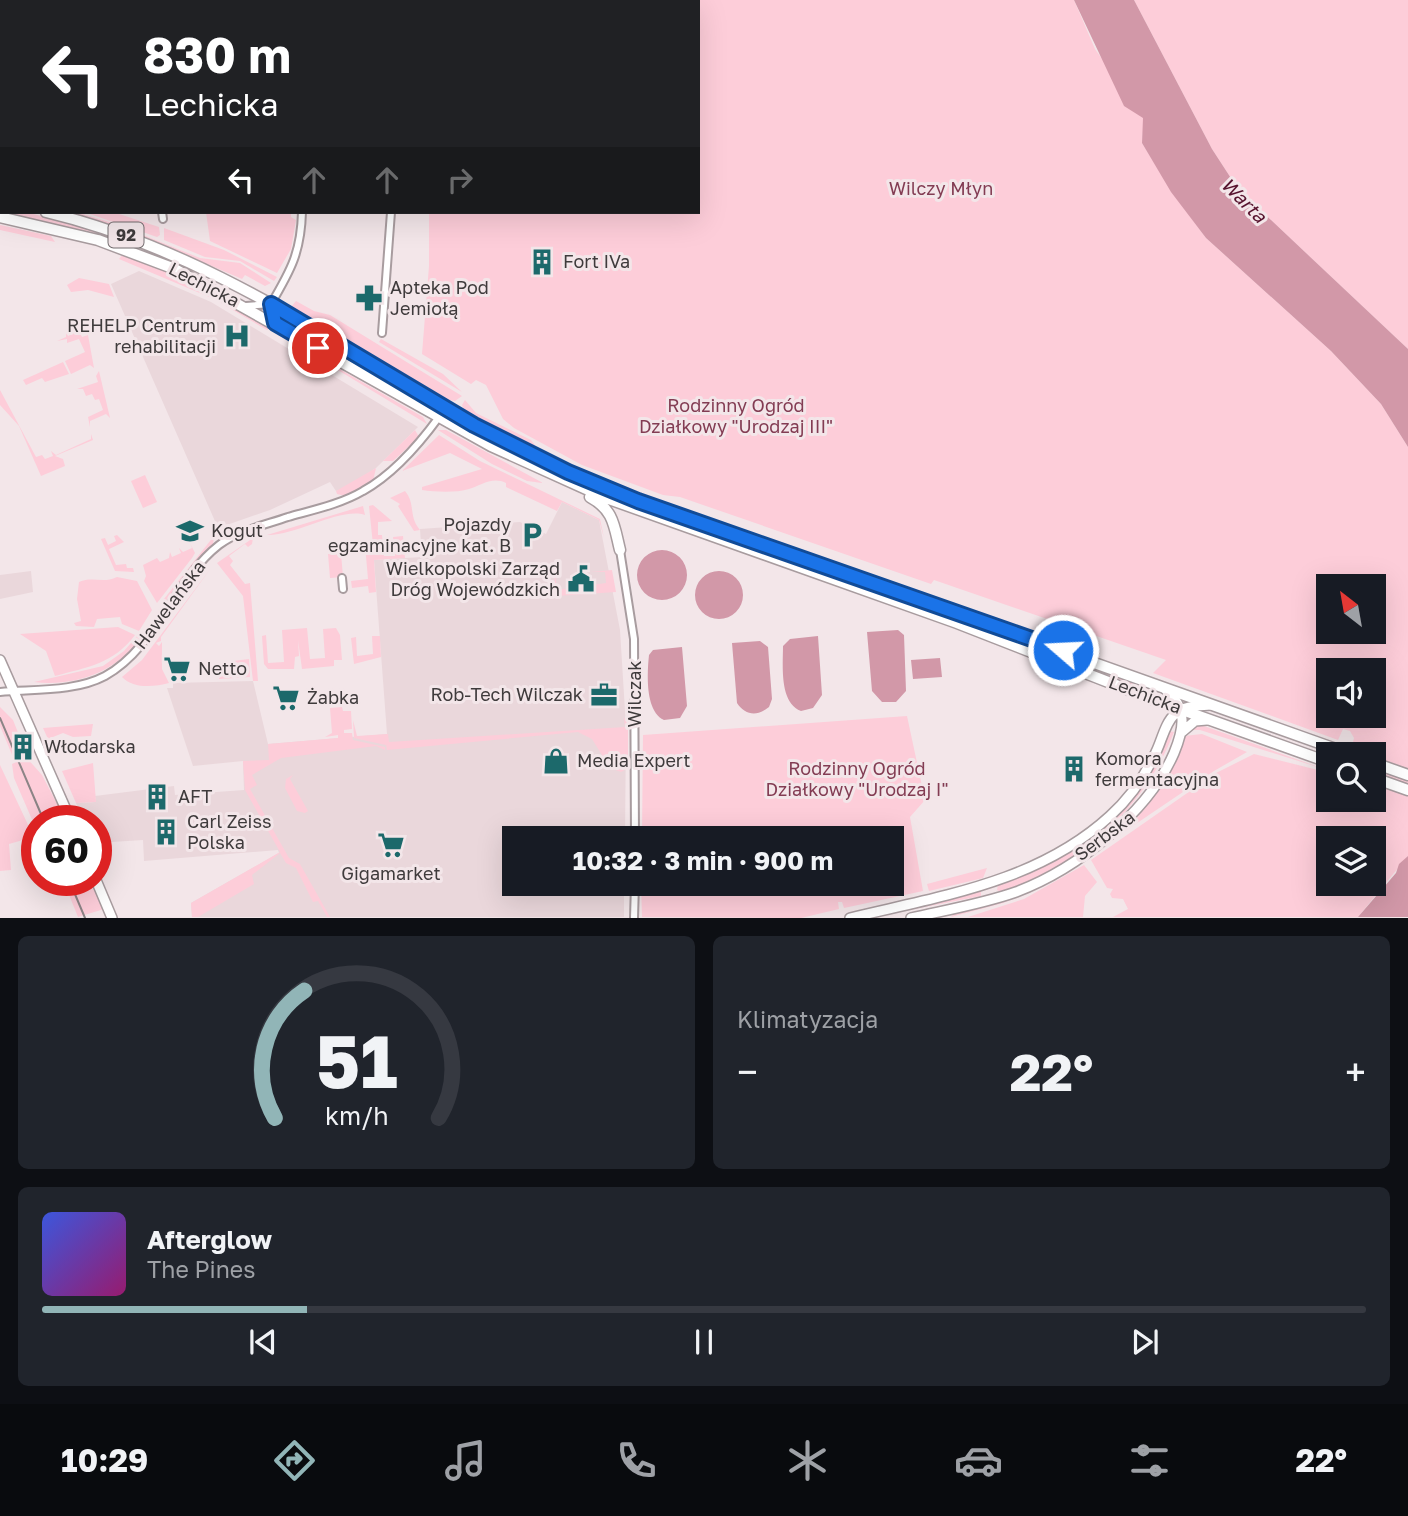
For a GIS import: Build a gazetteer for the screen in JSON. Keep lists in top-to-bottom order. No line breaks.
{"streets":{"main road":["92","Lechicka"],"street":["Hawelańska","Wilczak","Serbska"]},"crossings":[["Lechicka","Hawelańska"],["Lechicka","Serbska"]],"water":["Warta"],"parks":["Wilczy Młyn","Rodzinny Ogród Działkowy \"Urodzaj III\"","Rodzinny Ogród Działkowy \"Urodzaj I\""],"places":{"building":["Fort IVa","Włodarska","Komora fermentacyjna","AFT","Carl Zeiss Polska"],"pharmacy":["Apteka Pod Jemiołą"],"hospital":["REHELP Centrum rehabilitacji"],"school or university":["Kogut"],"parking":["Pojazdy egzaminacyjne kat. B"],"public building":["Wielkopolski Zarząd Dróg Wojewódzkich"],"supermarket":["Netto","Żabka","Gigamarket"],"office":["Rob-Tech Wilczak"],"shop":["Media Expert"]},"north":"top left","page":{"turn":["830 m","Lechicka"],"limit":"60","trip":"10:32 · 3 min · 900 m","tile":"Klimatyzacja","heat":["−","22°","+"],"song":["Afterglow","The Pines"],"tabs":["10:29","22°"],"gauge":["51","km/h"]}}
